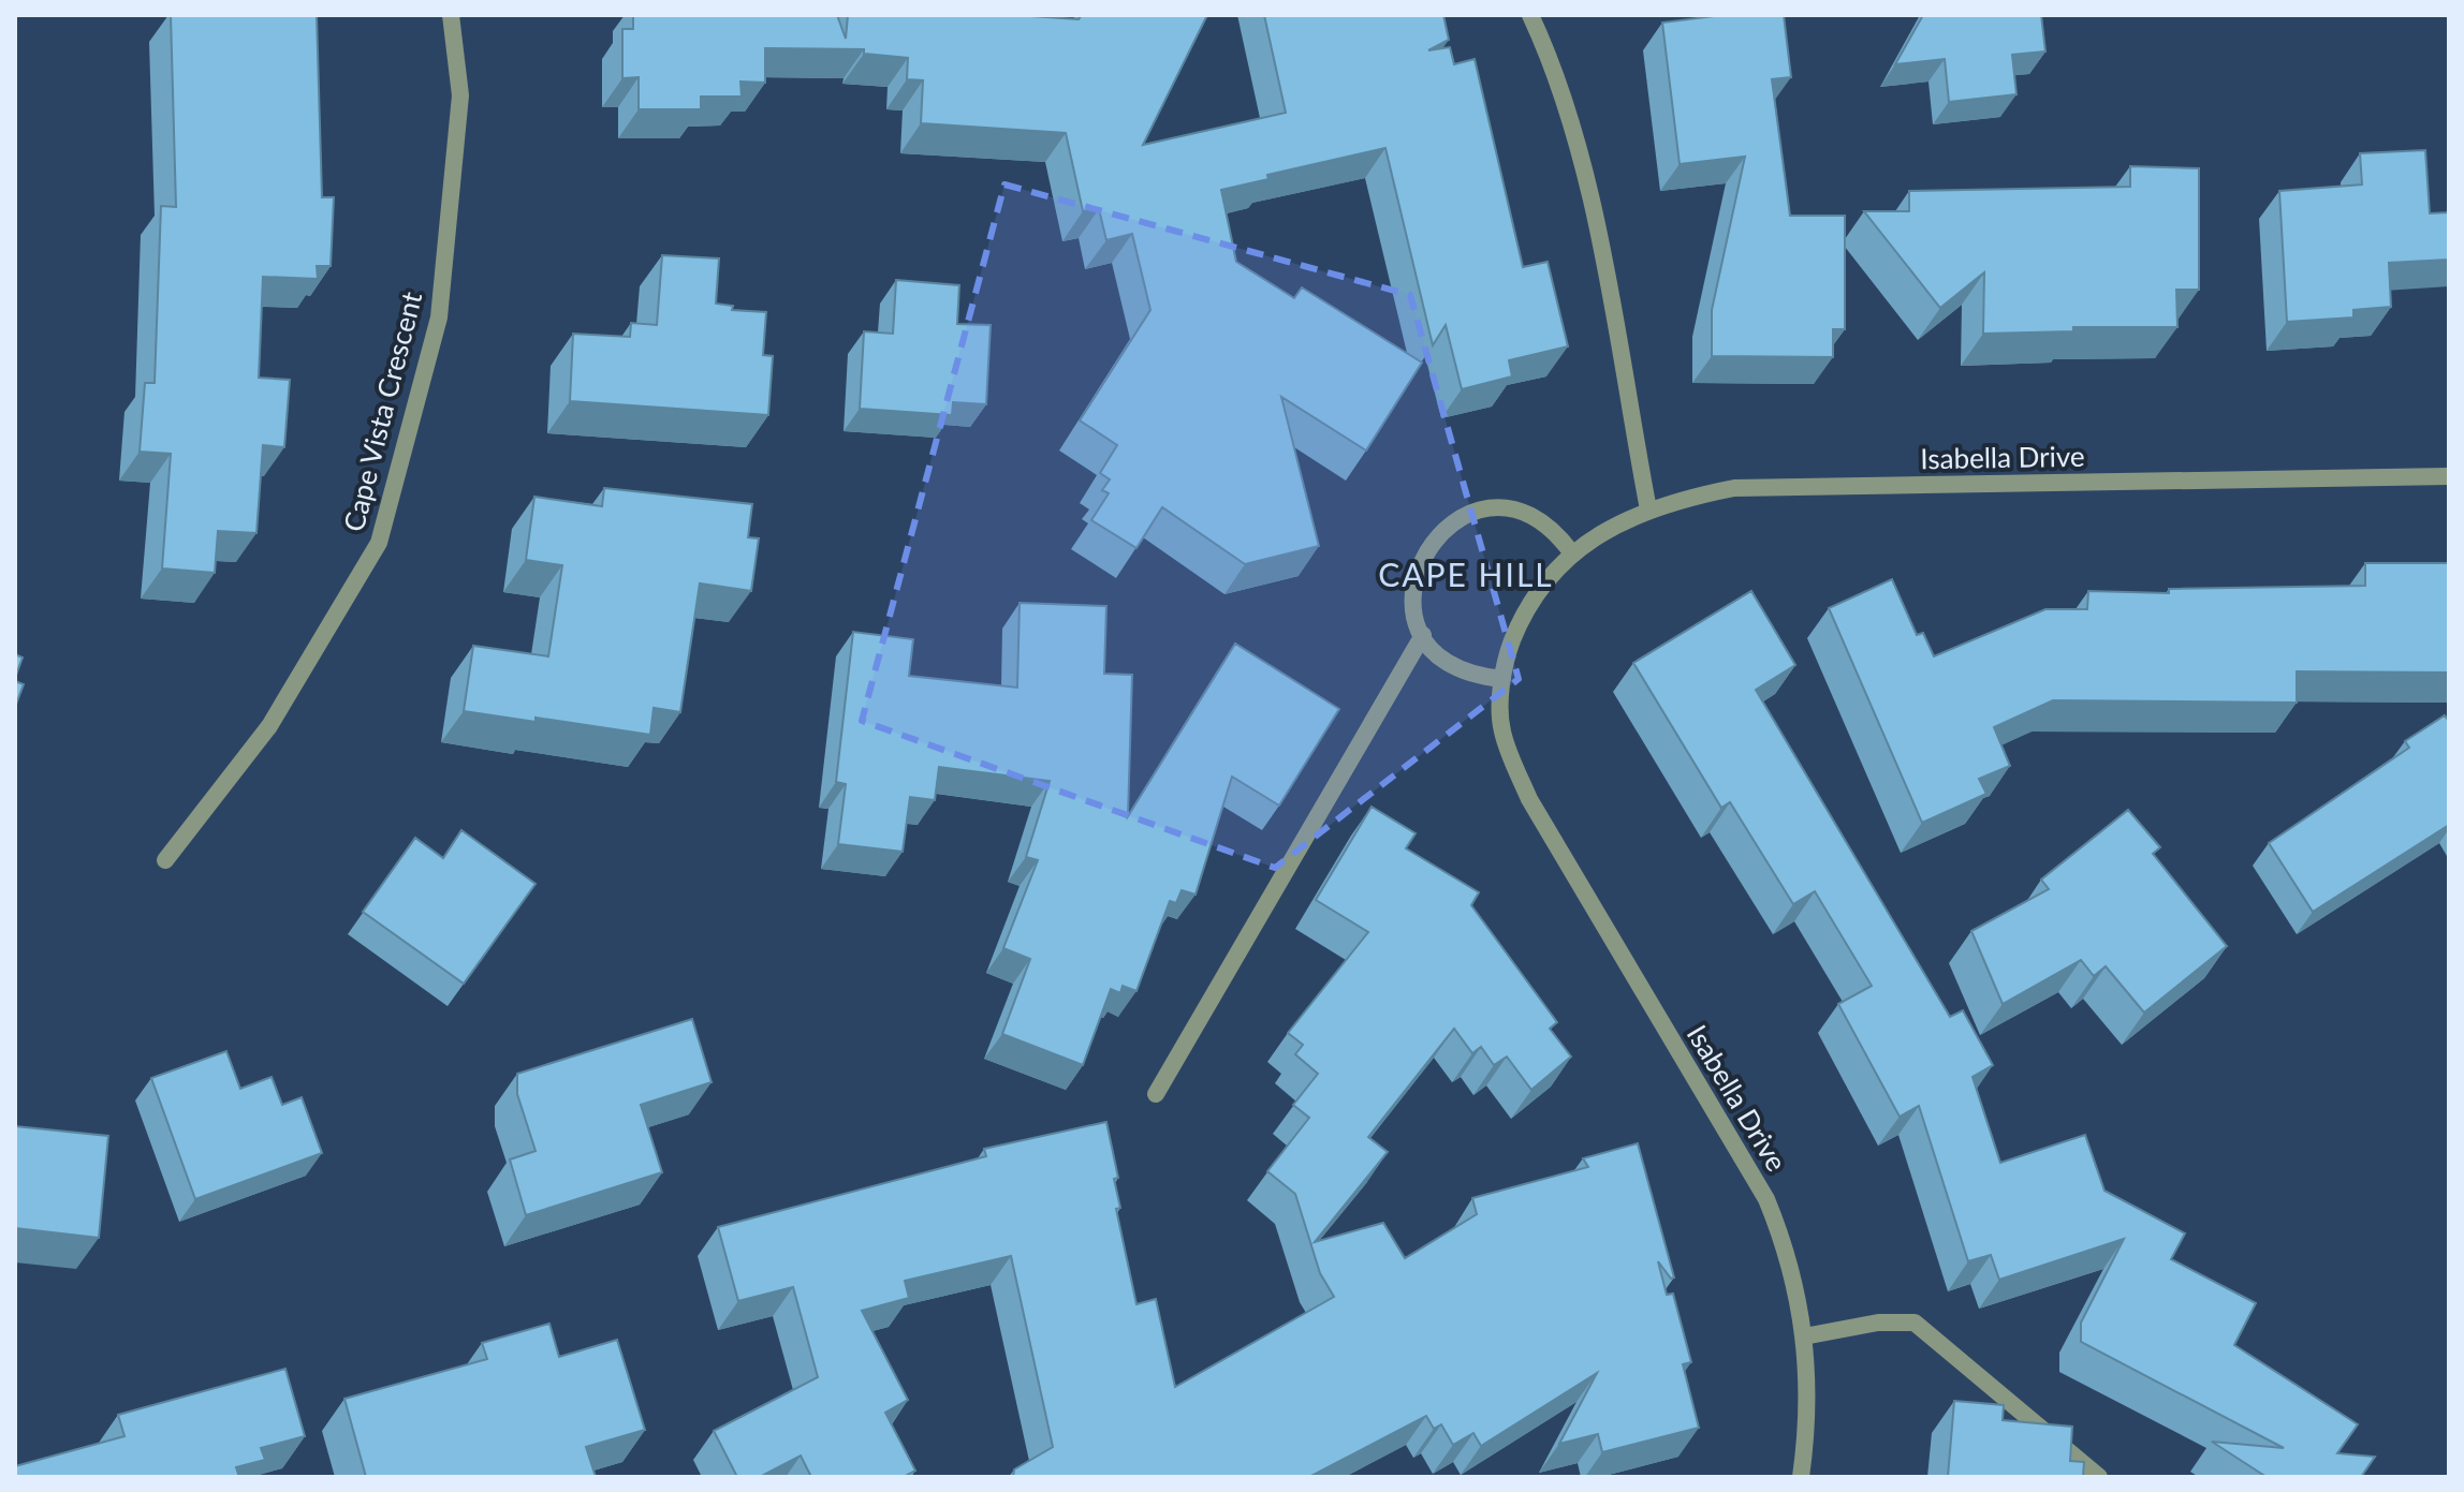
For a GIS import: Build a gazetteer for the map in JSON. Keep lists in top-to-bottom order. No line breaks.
{"streets":{"street":["Cape Vista Crescent","Isabella Drive"]},"districts":["CAPE HILL"]}
